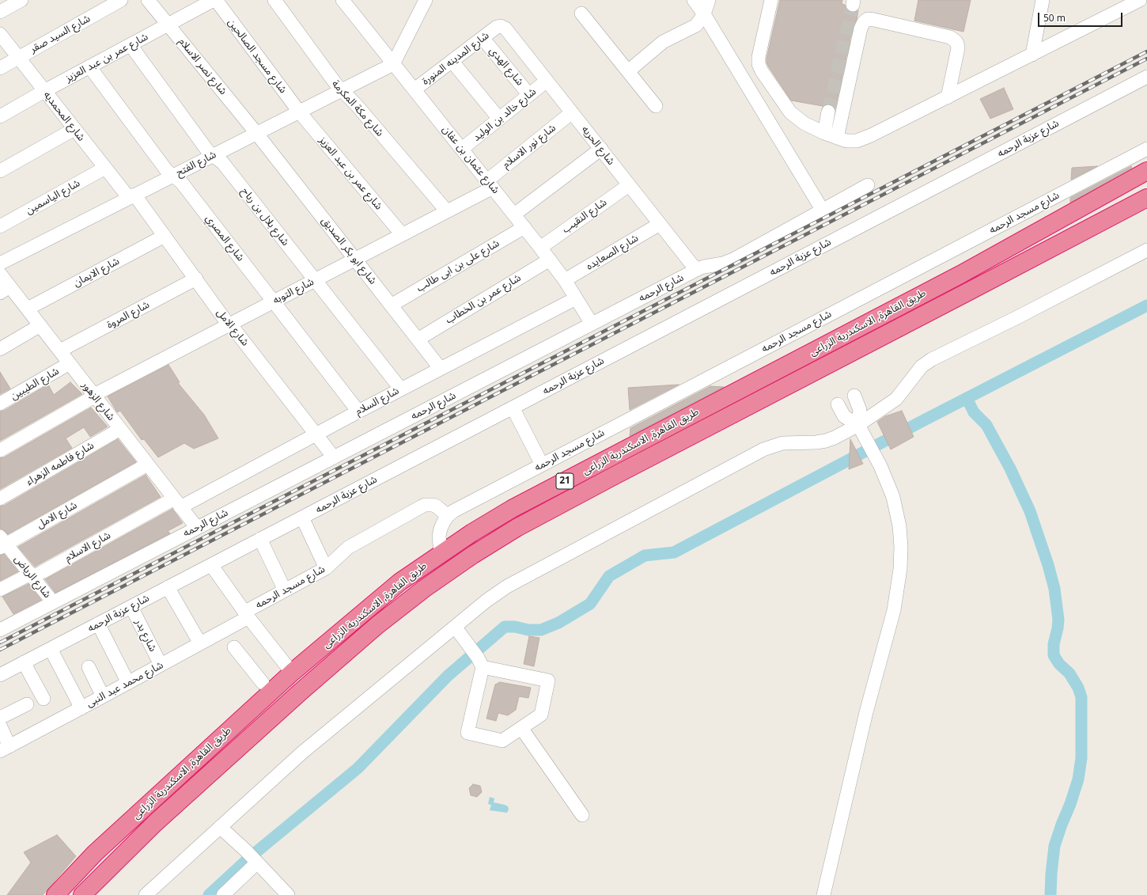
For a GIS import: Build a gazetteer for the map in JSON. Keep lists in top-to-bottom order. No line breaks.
{"streets":{"highway":["طريق القاهرة, الاسكندرية الزراعى","21"],"street":["شارع السيد صقر","شارع مسجد الصالحين","شارع عمر بن عبد العزيز","شارع المدينه المنورة","شارع نصر الاسلام","شارع الهدي","شارع مكة المكرمة","شارع خالد بن الوليد","شارع المحمديه","شارع عزبة الرحمه","شارع الحريه","شارع نور الاسلام","شارع عثمان بن عفان","شارع الفتح","شارع الياسمين","شارع مسجد الرحمه","شارع النقيب","شارع بلال بن رباح","شارع المصري","شارع ابو بكر الصديق","شارع الصعايده","شارع على بن ابى طالب","شارع الايمان","شارع الرحمه","شارع التوبه","شارع عمر بن الخطاب","شارع المروة","شارع الامل","شارع الطيبين","شارع الزهور","شارع السلام","شارع فاطمه الزهراء","شارع الاسلام","شارع الرياض","شارع بدر","شارع محمد عبد النبى"]},"crossings":[["شارع السيد صقر","شارع المحمديه"],["شارع مسجد الصالحين","شارع عمر بن عبد العزيز"],["شارع مسجد الصالحين","شارع الفتح"],["شارع عمر بن عبد العزيز","شارع نصر الاسلام"],["شارع عمر بن عبد العزيز","شارع المحمديه"],["شارع عمر بن عبد العزيز","شارع الفتح"],["شارع عمر بن عبد العزيز","شارع بلال بن رباح"],["شارع عمر بن عبد العزيز","شارع المصري"],["شارع عمر بن عبد العزيز","شارع التوبه"],["شارع المدينه المنورة","شارع الهدي"],["شارع المدينه المنورة","شارع الحريه"],["شارع المدينه المنورة","شارع عثمان بن عفان"],["شارع نصر الاسلام","شارع الفتح"],["شارع نصر الاسلام","شارع ابو بكر الصديق"],["شارع الهدي","شارع خالد بن الوليد"],["شارع مكة المكرمة","شارع الفتح"],["شارع مكة المكرمة","شارع التوبه"],["شارع خالد بن الوليد","شارع الحريه"],["شارع خالد بن الوليد","شارع عثمان بن عفان"],["شارع المحمديه","شارع الفتح"],["شارع المحمديه","شارع الياسمين"],["شارع المحمديه","شارع الامل"],["شارع عزبة الرحمه","شارع بدر"],["شارع الحريه","شارع نور الاسلام"],["شارع الحريه","شارع النقيب"],["شارع الحريه","شارع الصعايده"],["شارع الحريه","شارع الرحمه"],["شارع نور الاسلام","شارع عثمان بن عفان"],["شارع نور الاسلام","شارع التوبه"],["شارع عثمان بن عفان","شارع الفتح"],["شارع عثمان بن عفان","شارع النقيب"],["شارع عثمان بن عفان","شارع الصعايده"],["شارع عثمان بن عفان","شارع على بن ابى طالب"],["شارع عثمان بن عفان","شارع الرحمه"],["شارع عثمان بن عفان","شارع التوبه"],["شارع عثمان بن عفان","شارع عمر بن الخطاب"],["شارع عثمان بن عفان","شارع السلام"],["شارع الفتح","شارع بلال بن رباح"],["شارع الفتح","شارع المصري"],["شارع الفتح","شارع ابو بكر الصديق"],["شارع الفتح","شارع الامل"],["شارع مسجد الرحمه","شارع محمد عبد النبى"],["شارع بلال بن رباح","شارع التوبه"],["شارع بلال بن رباح","شارع السلام"],["شارع المصري","شارع التوبه"],["شارع المصري","شارع السلام"],["شارع ابو بكر الصديق","شارع على بن ابى طالب"],["شارع ابو بكر الصديق","شارع التوبه"],["شارع ابو بكر الصديق","شارع عمر بن الخطاب"],["شارع ابو بكر الصديق","شارع السلام"],["شارع الايمان","شارع الامل"],["شارع الايمان","شارع الزهور"],["شارع الرحمه","شارع الامل"],["شارع الرحمه","شارع الزهور"],["شارع الرحمه","شارع الرياض"],["شارع التوبه","شارع الامل"],["شارع التوبه","شارع الزهور"],["شارع المروة","شارع الامل"],["شارع المروة","شارع الزهور"],["شارع الامل","شارع الزهور"],["شارع الامل","شارع السلام"],["شارع الامل","شارع الرياض"],["شارع الطيبين","شارع الزهور"],["شارع الزهور","شارع السلام"],["شارع الزهور","شارع فاطمه الزهراء"],["شارع الزهور","شارع الاسلام"],["شارع السلام","شارع الاسلام"],["شارع الاسلام","شارع الرياض"],["شارع بدر","شارع محمد عبد النبى"]],"scale_bar":"50 m"}
